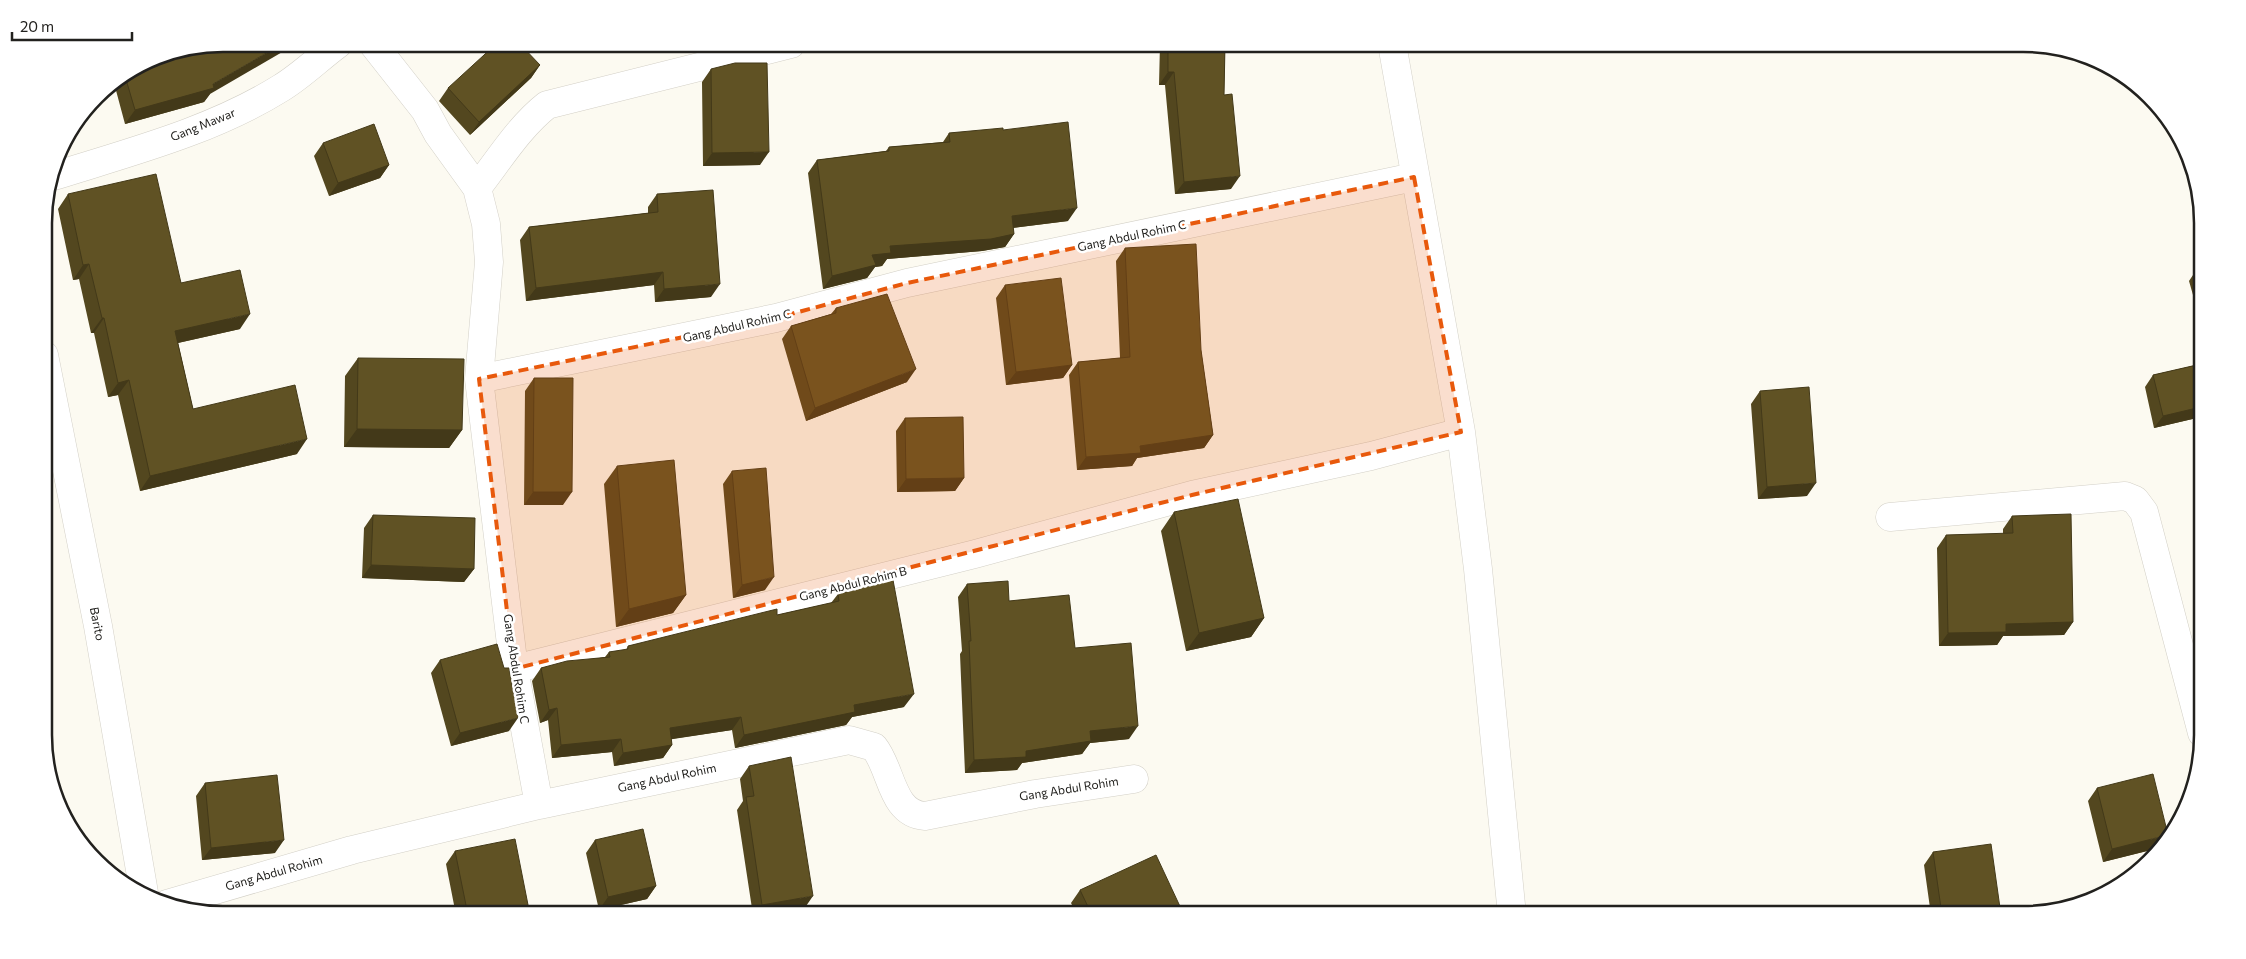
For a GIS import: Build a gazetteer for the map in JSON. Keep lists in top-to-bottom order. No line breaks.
{"streets":{"street":["Gang Mawar","Gang Abdul Rohim C","Gang Abdul Rohim B","Barito","Gang Abdul Rohim"]},"crossings":[["Gang Abdul Rohim C","Gang Abdul Rohim B"],["Gang Abdul Rohim C","Gang Abdul Rohim"]],"scale_bar":"20 m"}
